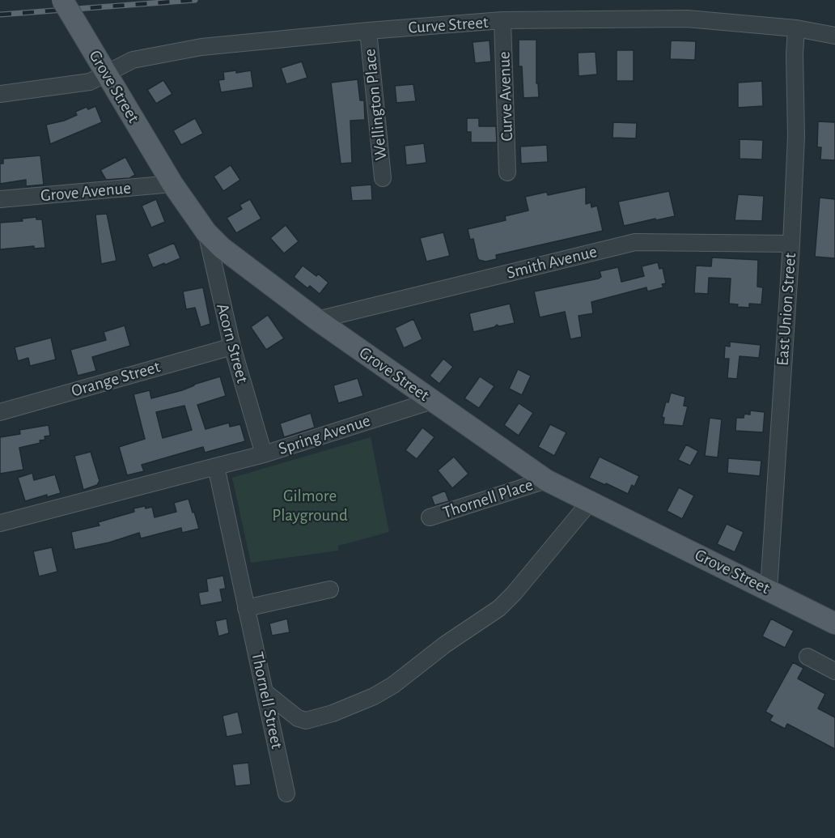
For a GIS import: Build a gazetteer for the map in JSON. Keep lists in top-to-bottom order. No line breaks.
{"streets":{"main road":["Grove Street"],"street":["Curve Street","Curve Avenue","Wellington Place","Grove Avenue","Smith Avenue","East Union Street","Acorn Street","Orange Street","Spring Avenue","Thornell Place","Thornell Street"]},"crossings":[["Curve Street","Grove Street"],["Curve Street","Curve Avenue"],["Curve Street","Wellington Place"],["Curve Street","East Union Street"],["Grove Street","Grove Avenue"],["Grove Street","Smith Avenue"],["Grove Street","East Union Street"],["Grove Street","Acorn Street"],["Grove Street","Spring Avenue"],["Grove Street","Thornell Place"],["Smith Avenue","East Union Street"],["Acorn Street","Orange Street"],["Acorn Street","Spring Avenue"]],"parks":["Gilmore Playground"]}
